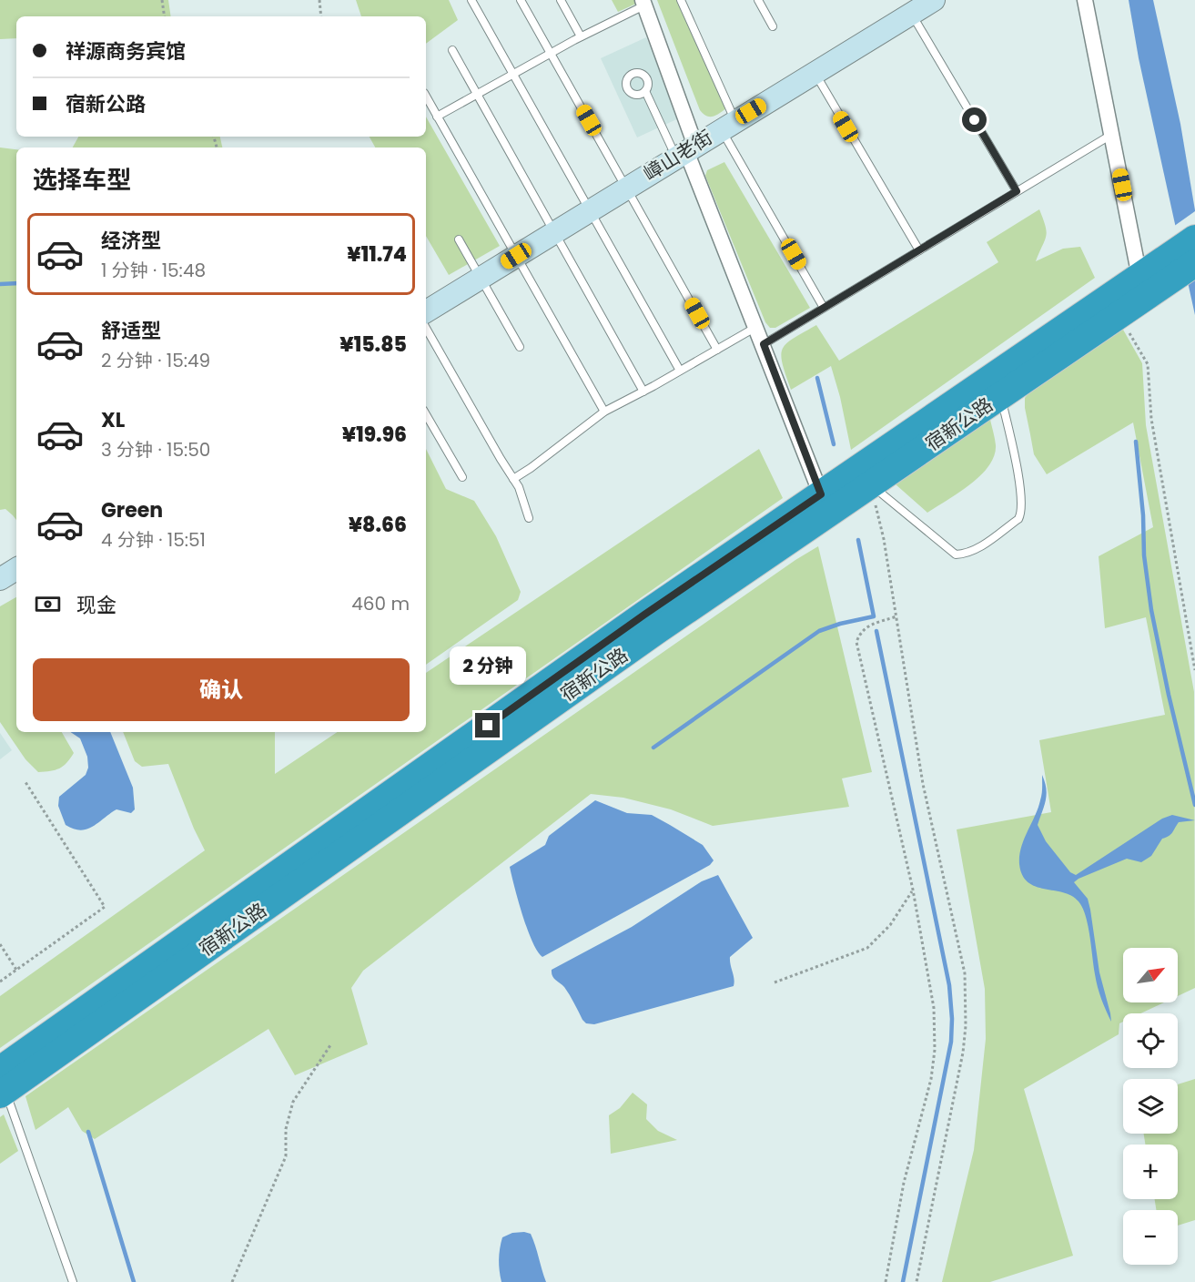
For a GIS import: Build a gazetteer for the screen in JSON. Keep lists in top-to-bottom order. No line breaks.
{"streets":{"highway":["宿新公路"],"street":["嶂山老街"]},"north":"top right","page":{"banner":["祥源商务宾馆","宿新公路"],"heading":"选择车型","list":[{"name":"经济型","note":"1 分钟 · 15:48","value":"¥11.74"},{"name":"舒适型","note":"2 分钟 · 15:49","value":"¥15.85"},{"name":"XL","note":"3 分钟 · 15:50","value":"¥19.96"},{"name":"Green","note":"4 分钟 · 15:51","value":"¥8.66"}],"pay":["现金","460 m"],"bubble":"2 分钟","buttons":"确认","map_buttons":["+","−"]}}
